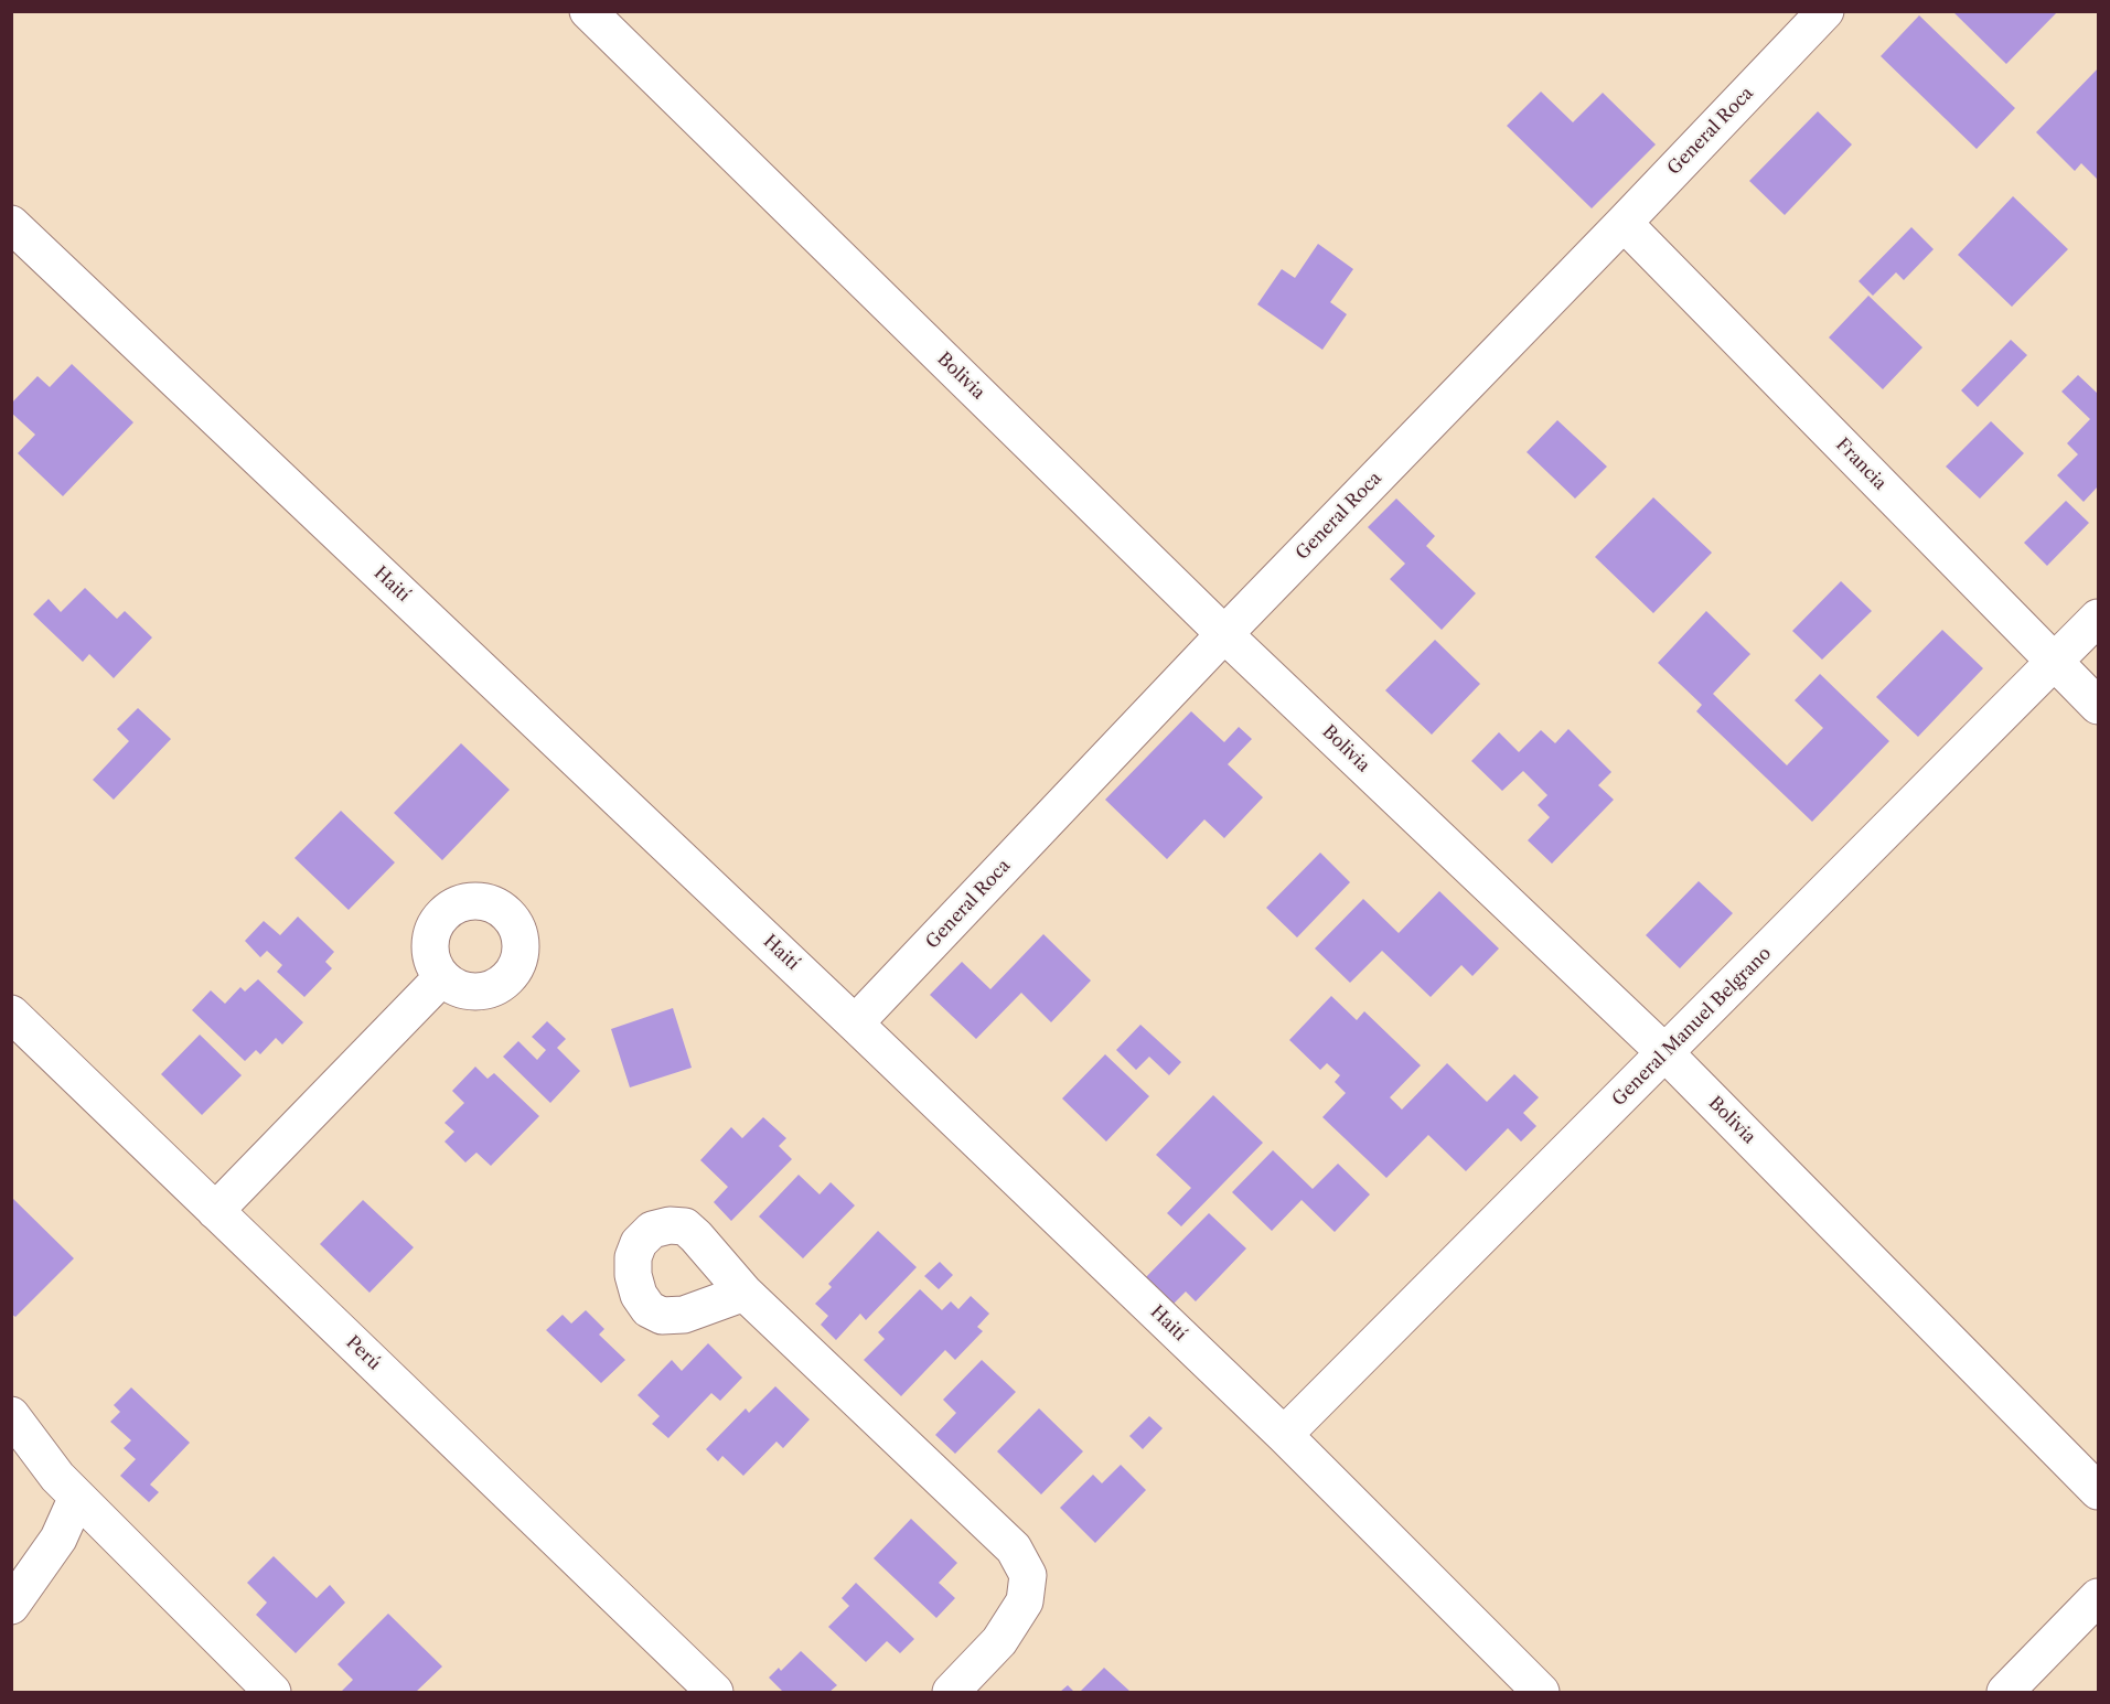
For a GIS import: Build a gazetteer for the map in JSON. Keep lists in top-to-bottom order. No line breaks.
{"streets":{"street":["General Roca","Bolivia","Francia","Haití","General Manuel Belgrano","Perú"]},"crossings":[["General Roca","Bolivia"],["General Roca","Francia"],["General Roca","Haití"],["Bolivia","General Manuel Belgrano"],["Francia","General Manuel Belgrano"],["Haití","General Manuel Belgrano"]]}
